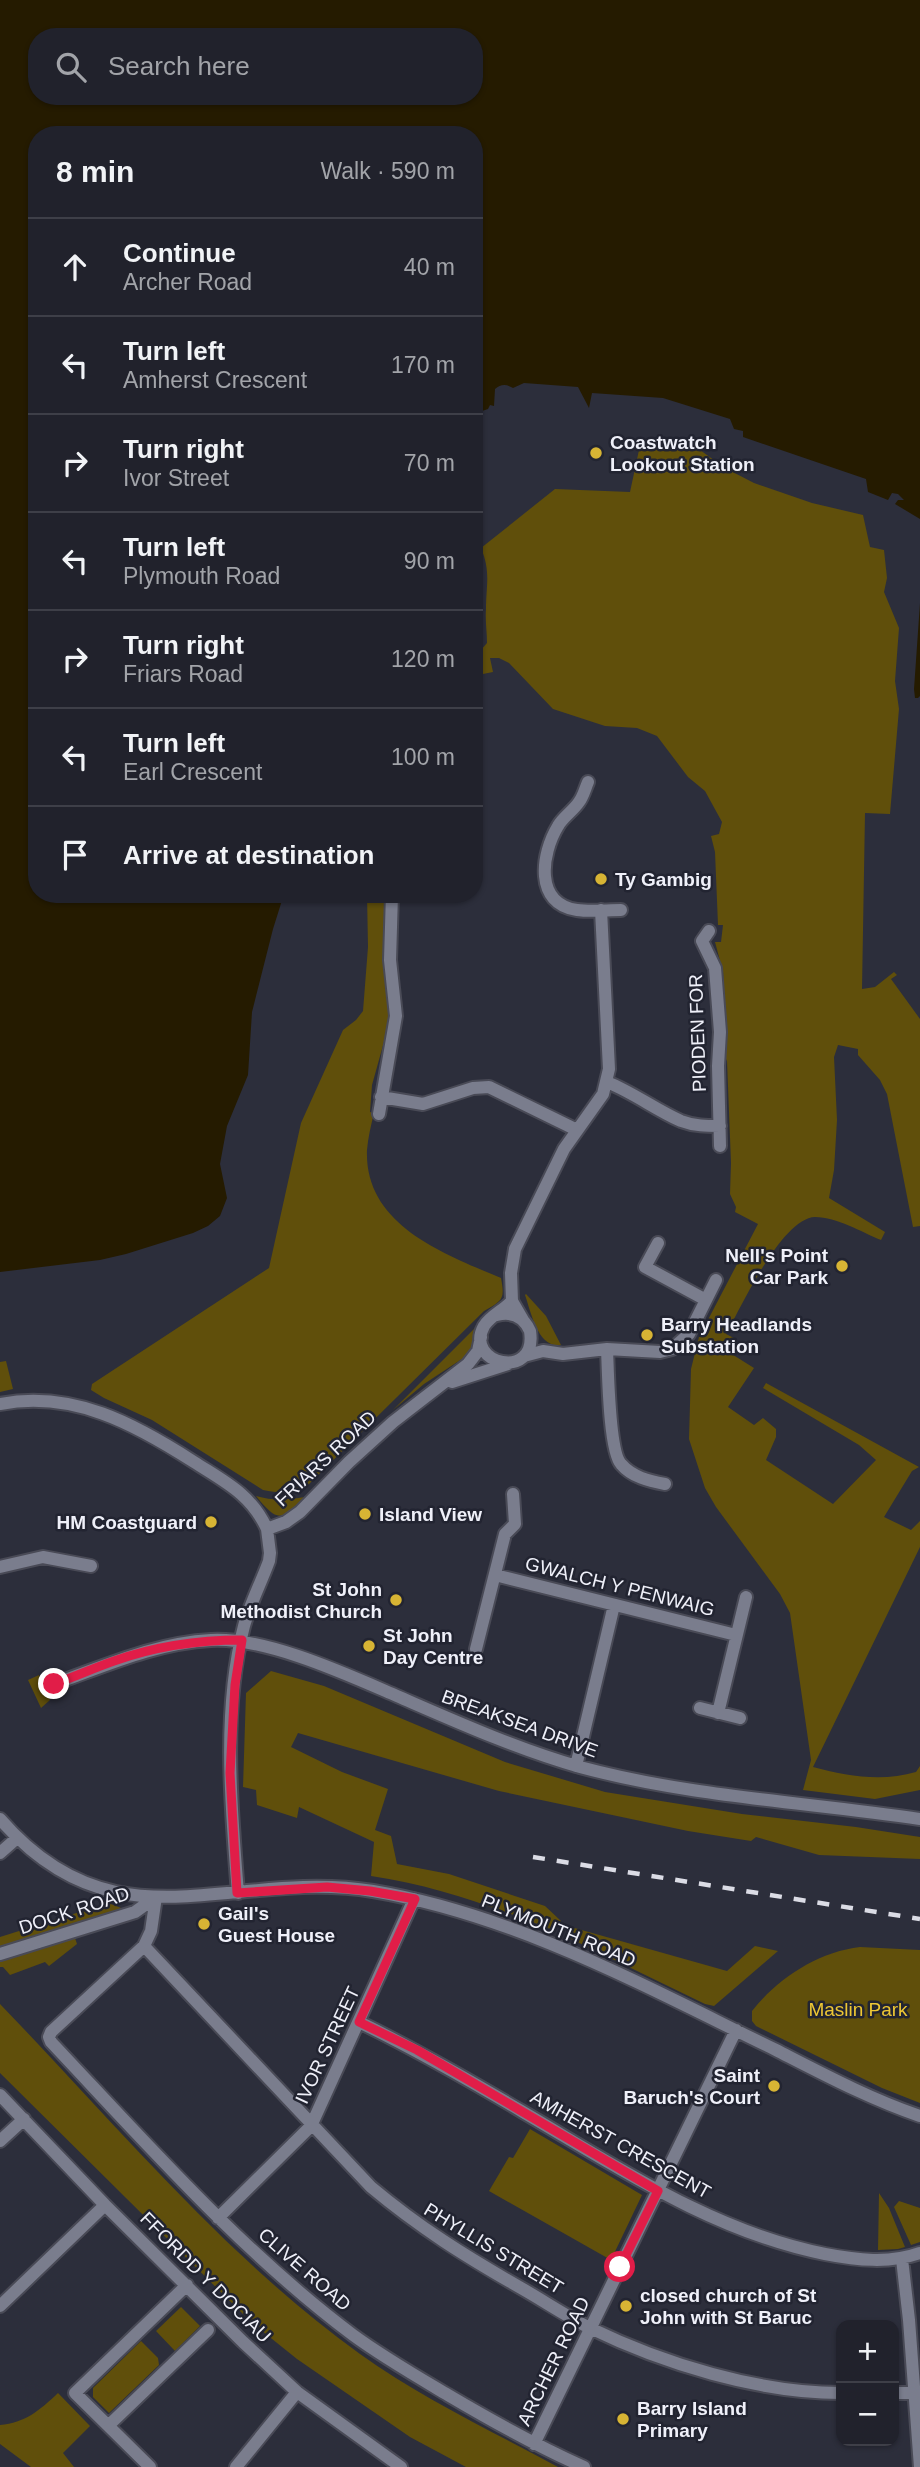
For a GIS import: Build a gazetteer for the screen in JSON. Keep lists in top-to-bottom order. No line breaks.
{"streets":{"street":["PIODEN FOR","FRIARS ROAD","GWALCH Y PENWAIG","BREAKSEA DRIVE","DOCK ROAD","PLYMOUTH ROAD","IVOR STREET","AMHERST CRESCENT","PHYLLIS STREET","CLIVE ROAD","FFORDD Y DOCIAU","ARCHER ROAD"]},"crossings":[["FRIARS ROAD","BREAKSEA DRIVE"],["FRIARS ROAD","PLYMOUTH ROAD"],["DOCK ROAD","PLYMOUTH ROAD"],["PLYMOUTH ROAD","IVOR STREET"],["PLYMOUTH ROAD","ARCHER ROAD"],["IVOR STREET","AMHERST CRESCENT"],["IVOR STREET","PHYLLIS STREET"],["IVOR STREET","CLIVE ROAD"],["AMHERST CRESCENT","ARCHER ROAD"],["PHYLLIS STREET","CLIVE ROAD"],["PHYLLIS STREET","ARCHER ROAD"],["CLIVE ROAD","ARCHER ROAD"]],"parks":["Maslin Park"],"places":["Coastwatch Lookout Station","Ty Gambig","Nell's Point Car Park","Barry Headlands Substation","Island View","HM Coastguard","St John Methodist Church","St John Day Centre","Gail's Guest House","Saint Baruch's Court","closed church of St John with St Baruc","Barry Island Primary"],"page":{"search":"Search here","heading":["8 min","Walk · 590 m"],"list":[["Continue","Archer Road","40 m"],["Turn left","Amherst Crescent","170 m"],["Turn right","Ivor Street","70 m"],["Turn left","Plymouth Road","90 m"],["Turn right","Friars Road","120 m"],["Turn left","Earl Crescent","100 m"],"Arrive at destination"],"map_buttons":["+","−"]}}
